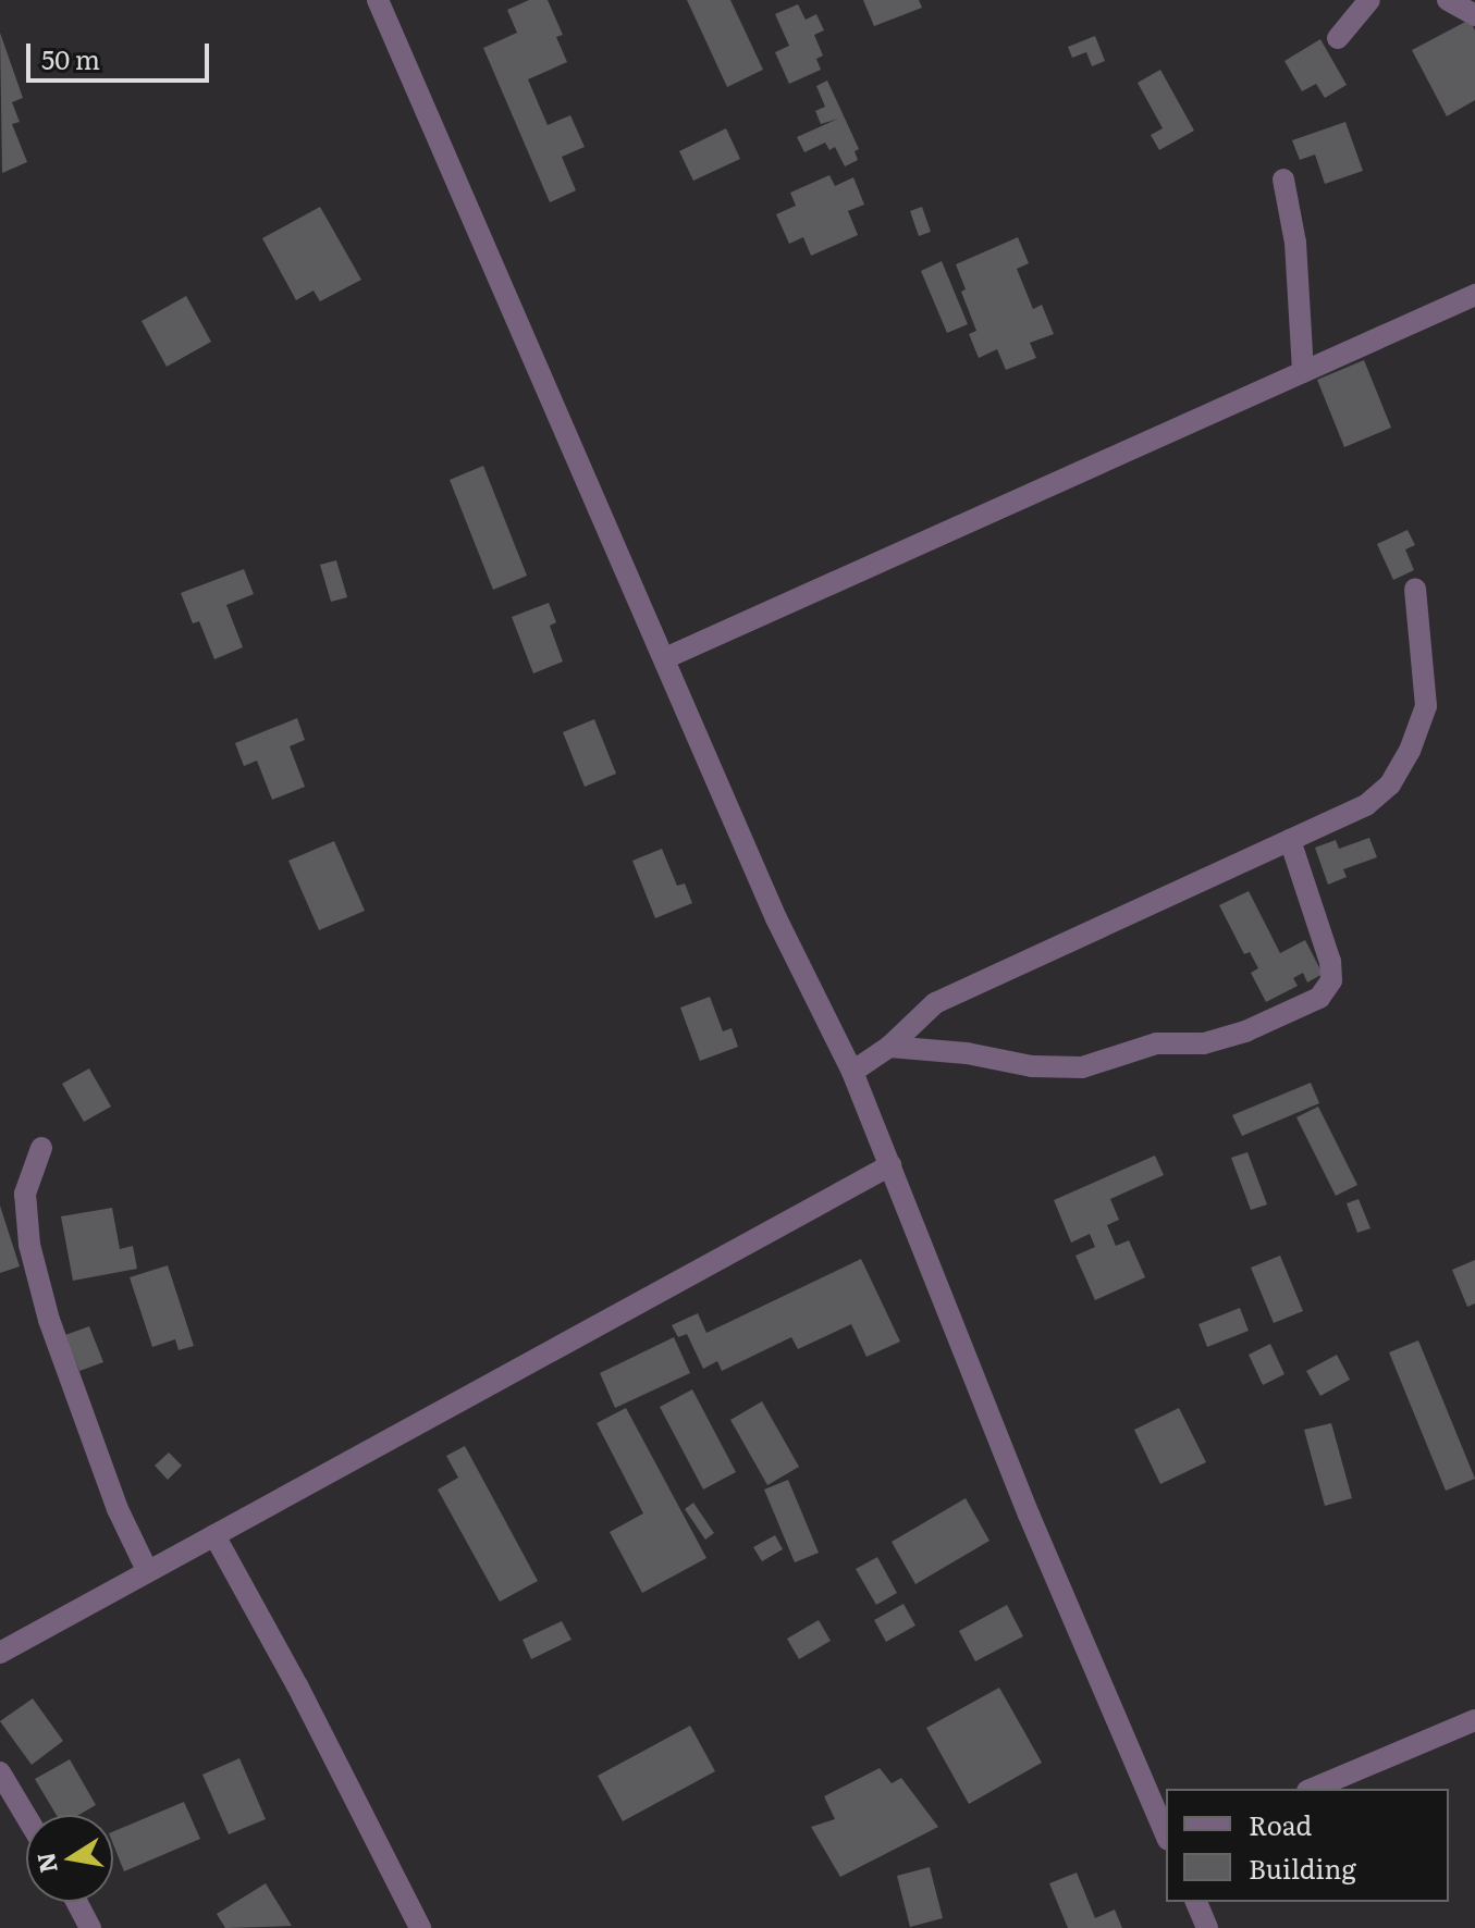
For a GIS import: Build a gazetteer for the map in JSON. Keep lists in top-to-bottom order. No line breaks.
{"legend":["Road","Building"],"scale_bar":"50 m","north":"left"}
